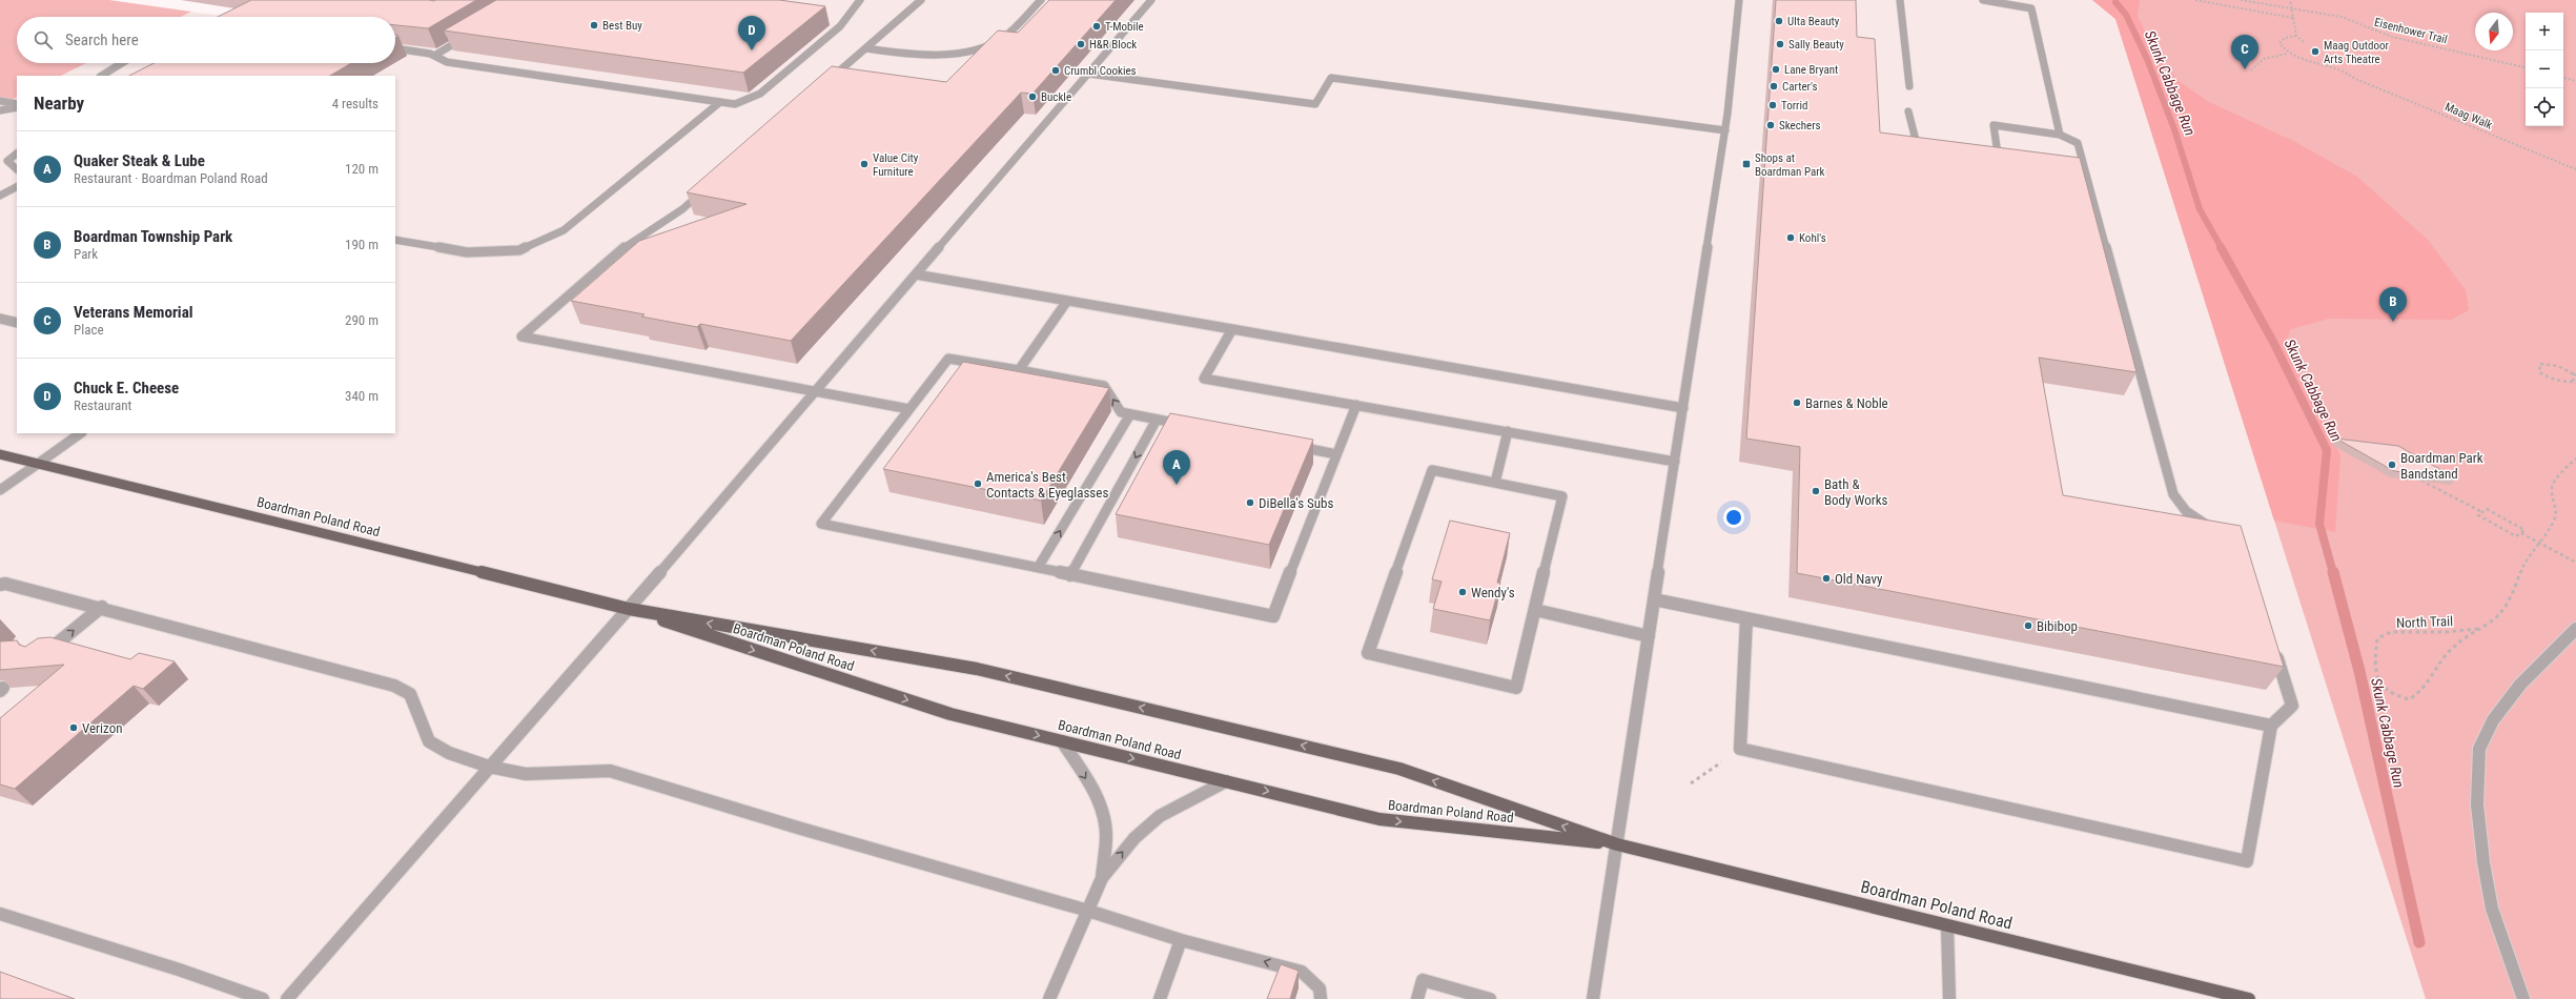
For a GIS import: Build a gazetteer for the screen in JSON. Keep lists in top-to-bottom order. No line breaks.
{"streets":{"main road":["Boardman Poland Road"],"path":["Eisenhower Trail","Maag Walk","North Trail"]},"water":["Skunk Cabbage Run"],"places":{"other":["Ulta Beauty","Best Buy","T-Mobile","H&R Block","Sally Beauty","Maag Outdoor Arts Theatre","Lane Bryant","Crumbl Cookies","Carter's","Buckle","Torrid","Skechers","Value City Furniture","Kohl's","Barnes & Noble","Boardman Park Bandstand","America's Best Contacts & Eyeglasses","Bath & Body Works","DiBella's Subs","Old Navy","Wendy's","Bibibop","Verizon"],"transit":["Shops at Boardman Park"]},"north":"bottom","page":{"map_buttons":["+","−"],"pins":["D","C","B","A"],"search":"Search here","heading":["Nearby","4 results"],"list":[{"mark":"A","name":"Quaker Steak & Lube","note":"Restaurant · Boardman Poland Road","value":"120 m"},{"mark":"B","name":"Boardman Township Park","note":"Park","value":"190 m"},{"mark":"C","name":"Veterans Memorial","note":"Place","value":"290 m"},{"mark":"D","name":"Chuck E. Cheese","note":"Restaurant","value":"340 m"}]}}
